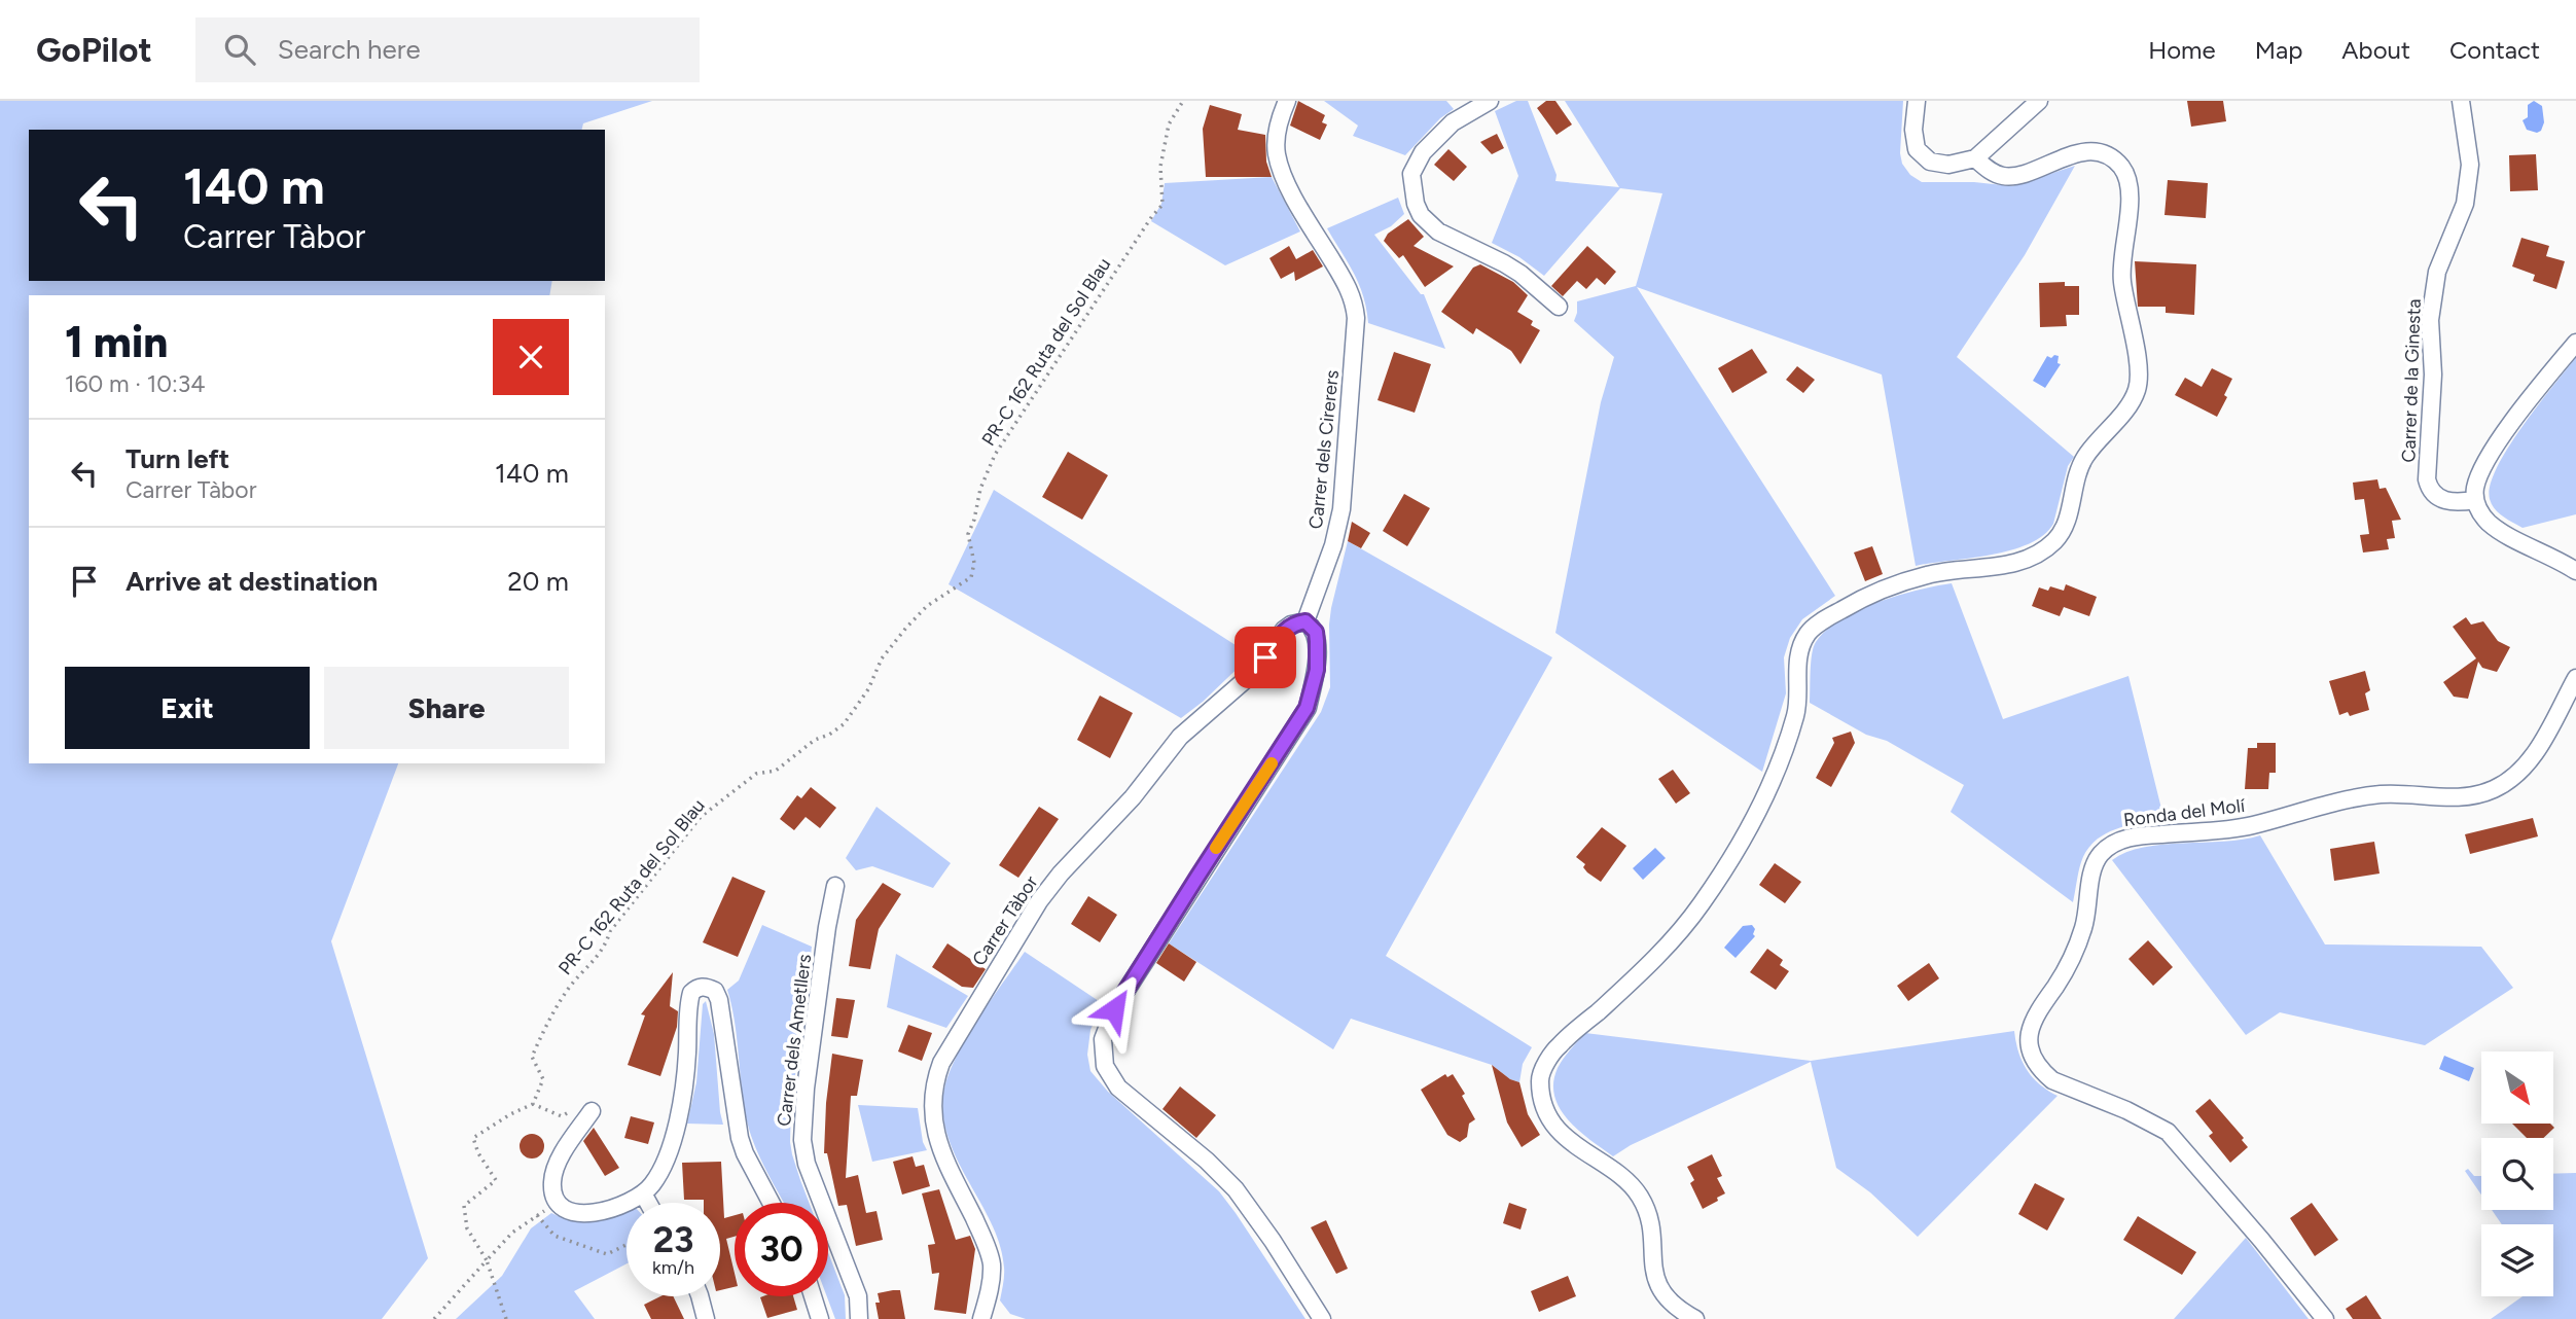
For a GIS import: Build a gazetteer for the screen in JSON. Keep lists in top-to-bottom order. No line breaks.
{"streets":{"street":["Carrer de la Ginesta","Carrer dels Cirerers","Ronda del Molí","Carrer Tàbor","Carrer dels Ametllers"],"path":["PR-C 162 Ruta del Sol Blau"]},"crossings":[["Carrer dels Cirerers","Carrer Tàbor"]],"north":"bottom right","page":{"header":"GoPilot","search":"Search here","nav":["Home","Map","About","Contact"],"turn":["140 m","Carrer Tàbor"],"heading":["1 min","160 m · 10:34"],"list":[{"name":"Turn left","note":"Carrer Tàbor","value":"140 m"},{"name":"Arrive at destination","value":"20 m"}],"buttons":["Exit","Share"],"speed":"23 km/h","limit":"30"}}
